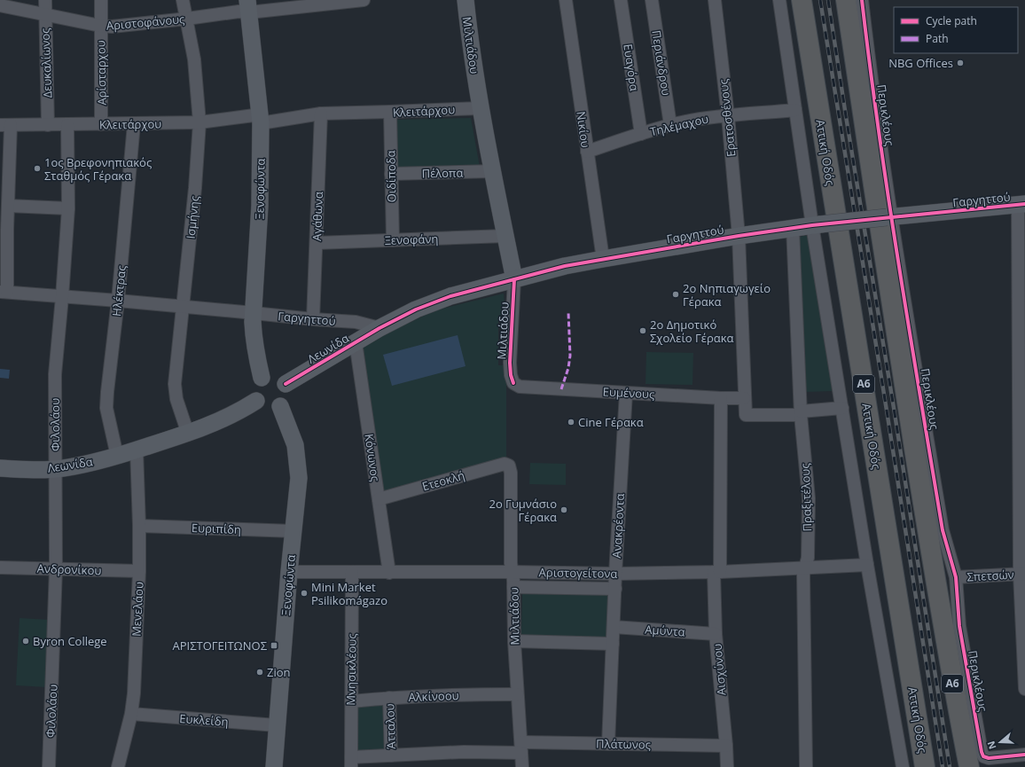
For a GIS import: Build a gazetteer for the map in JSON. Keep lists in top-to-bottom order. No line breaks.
{"streets":{"highway":["Αττική Οδός","Α6"],"street":["Αριστοφάνους","Μιλτιάδου","Δευκαλίωνος","Περιάνδρου","Ευαγόρα","Αρίσταρχου","Κλειτάρχου","Περικλέους","Ερατοσθένους","Τηλέμαχου","Νικίου","Πέλοπα","Οιδίποδα","Ξενοφώντα","Γαργηττού","Αγάθωνα","Ισμήνης","Ξενοφάνη","Ηλέκτρας","Λεωνίδα","Ευμένους","Φιλολάου","Κόνωνος","Ετεοκλή","Πραξιτέλους","Ανακρέοντα","Ευριπίδη","Ανδρονίκου","Αριστογείτονα","Σπετσών","Μενελάου","Αμύντα","Μνησικλέους","Αισχύνου","Αλκίνοου","Ευκλείδη","Άτταλου","Πλάτωνος"]},"crossings":[["Αριστοφάνους","Δευκαλίωνος"],["Αριστοφάνους","Αρίσταρχου"],["Αριστοφάνους","Ξενοφώντα"],["Αριστοφάνους","Ισμήνης"],["Μιλτιάδου","Κλειτάρχου"],["Μιλτιάδου","Πέλοπα"],["Μιλτιάδου","Γαργηττού"],["Μιλτιάδου","Ξενοφάνη"],["Μιλτιάδου","Ευμένους"],["Μιλτιάδου","Ετεοκλή"],["Μιλτιάδου","Αριστογείτονα"],["Μιλτιάδου","Αλκίνοου"],["Μιλτιάδου","Πλάτωνος"],["Δευκαλίωνος","Κλειτάρχου"],["Περιάνδρου","Τηλέμαχου"],["Ευαγόρα","Τηλέμαχου"],["Αρίσταρχου","Κλειτάρχου"],["Κλειτάρχου","Οιδίποδα"],["Κλειτάρχου","Ξενοφώντα"],["Κλειτάρχου","Αγάθωνα"],["Κλειτάρχου","Ισμήνης"],["Κλειτάρχου","Ηλέκτρας"],["Κλειτάρχου","Φιλολάου"],["Περικλέους","Γαργηττού"],["Περικλέους","Σπετσών"],["Ερατοσθένους","Τηλέμαχου"],["Ερατοσθένους","Γαργηττού"],["Ερατοσθένους","Ευμένους"],["Ερατοσθένους","Πραξιτέλους"],["Τηλέμαχου","Νικίου"],["Νικίου","Γαργηττού"],["Πέλοπα","Οιδίποδα"],["Οιδίποδα","Ξενοφάνη"],["Ξενοφώντα","Γαργηττού"],["Ξενοφώντα","Λεωνίδα"],["Ξενοφώντα","Ευριπίδη"],["Ξενοφώντα","Αριστογείτονα"],["Ξενοφώντα","Ευκλείδη"],["Γαργηττού","Αγάθωνα"],["Γαργηττού","Ισμήνης"],["Γαργηττού","Ηλέκτρας"],["Γαργηττού","Λεωνίδα"],["Γαργηττού","Φιλολάου"],["Γαργηττού","Πραξιτέλους"],["Αγάθωνα","Ξενοφάνη"],["Ισμήνης","Λεωνίδα"],["Ηλέκτρας","Λεωνίδα"],["Λεωνίδα","Φιλολάου"],["Λεωνίδα","Κόνωνος"],["Λεωνίδα","Μενελάου"],["Ευμένους","Ανακρέοντα"],["Ευμένους","Αισχύνου"],["Φιλολάου","Ανδρονίκου"],["Κόνωνος","Ετεοκλή"],["Κόνωνος","Αριστογείτονα"],["Πραξιτέλους","Αριστογείτονα"],["Ανακρέοντα","Αριστογείτονα"],["Ανακρέοντα","Αμύντα"],["Ανακρέοντα","Πλάτωνος"],["Ευριπίδη","Μενελάου"],["Ανδρονίκου","Μενελάου"],["Αριστογείτονα","Μνησικλέους"],["Αριστογείτονα","Αισχύνου"],["Μενελάου","Ευκλείδη"],["Αμύντα","Αισχύνου"],["Μνησικλέους","Αλκίνοου"],["Μνησικλέους","Πλάτωνος"],["Αισχύνου","Πλάτωνος"],["Αλκίνοου","Άτταλου"],["Άτταλου","Πλάτωνος"]],"places":{"other":["NBG Offices","1ος Βρεφονηπιακός Σταθμός Γέρακα","2ο Νηπιαγωγείο Γέρακα","2ο Δημοτικό Σχολείο Γέρακα","Cine Γέρακα","2ο Γυμνάσιο Γέρακα","Mini Market Psilikomágazo","Byron College","Zion"],"transit":["ΑΡΙΣΤΟΓΕΙΤΩΝΟΣ"]},"legend":["Cycle path","Path"],"north":"left"}
